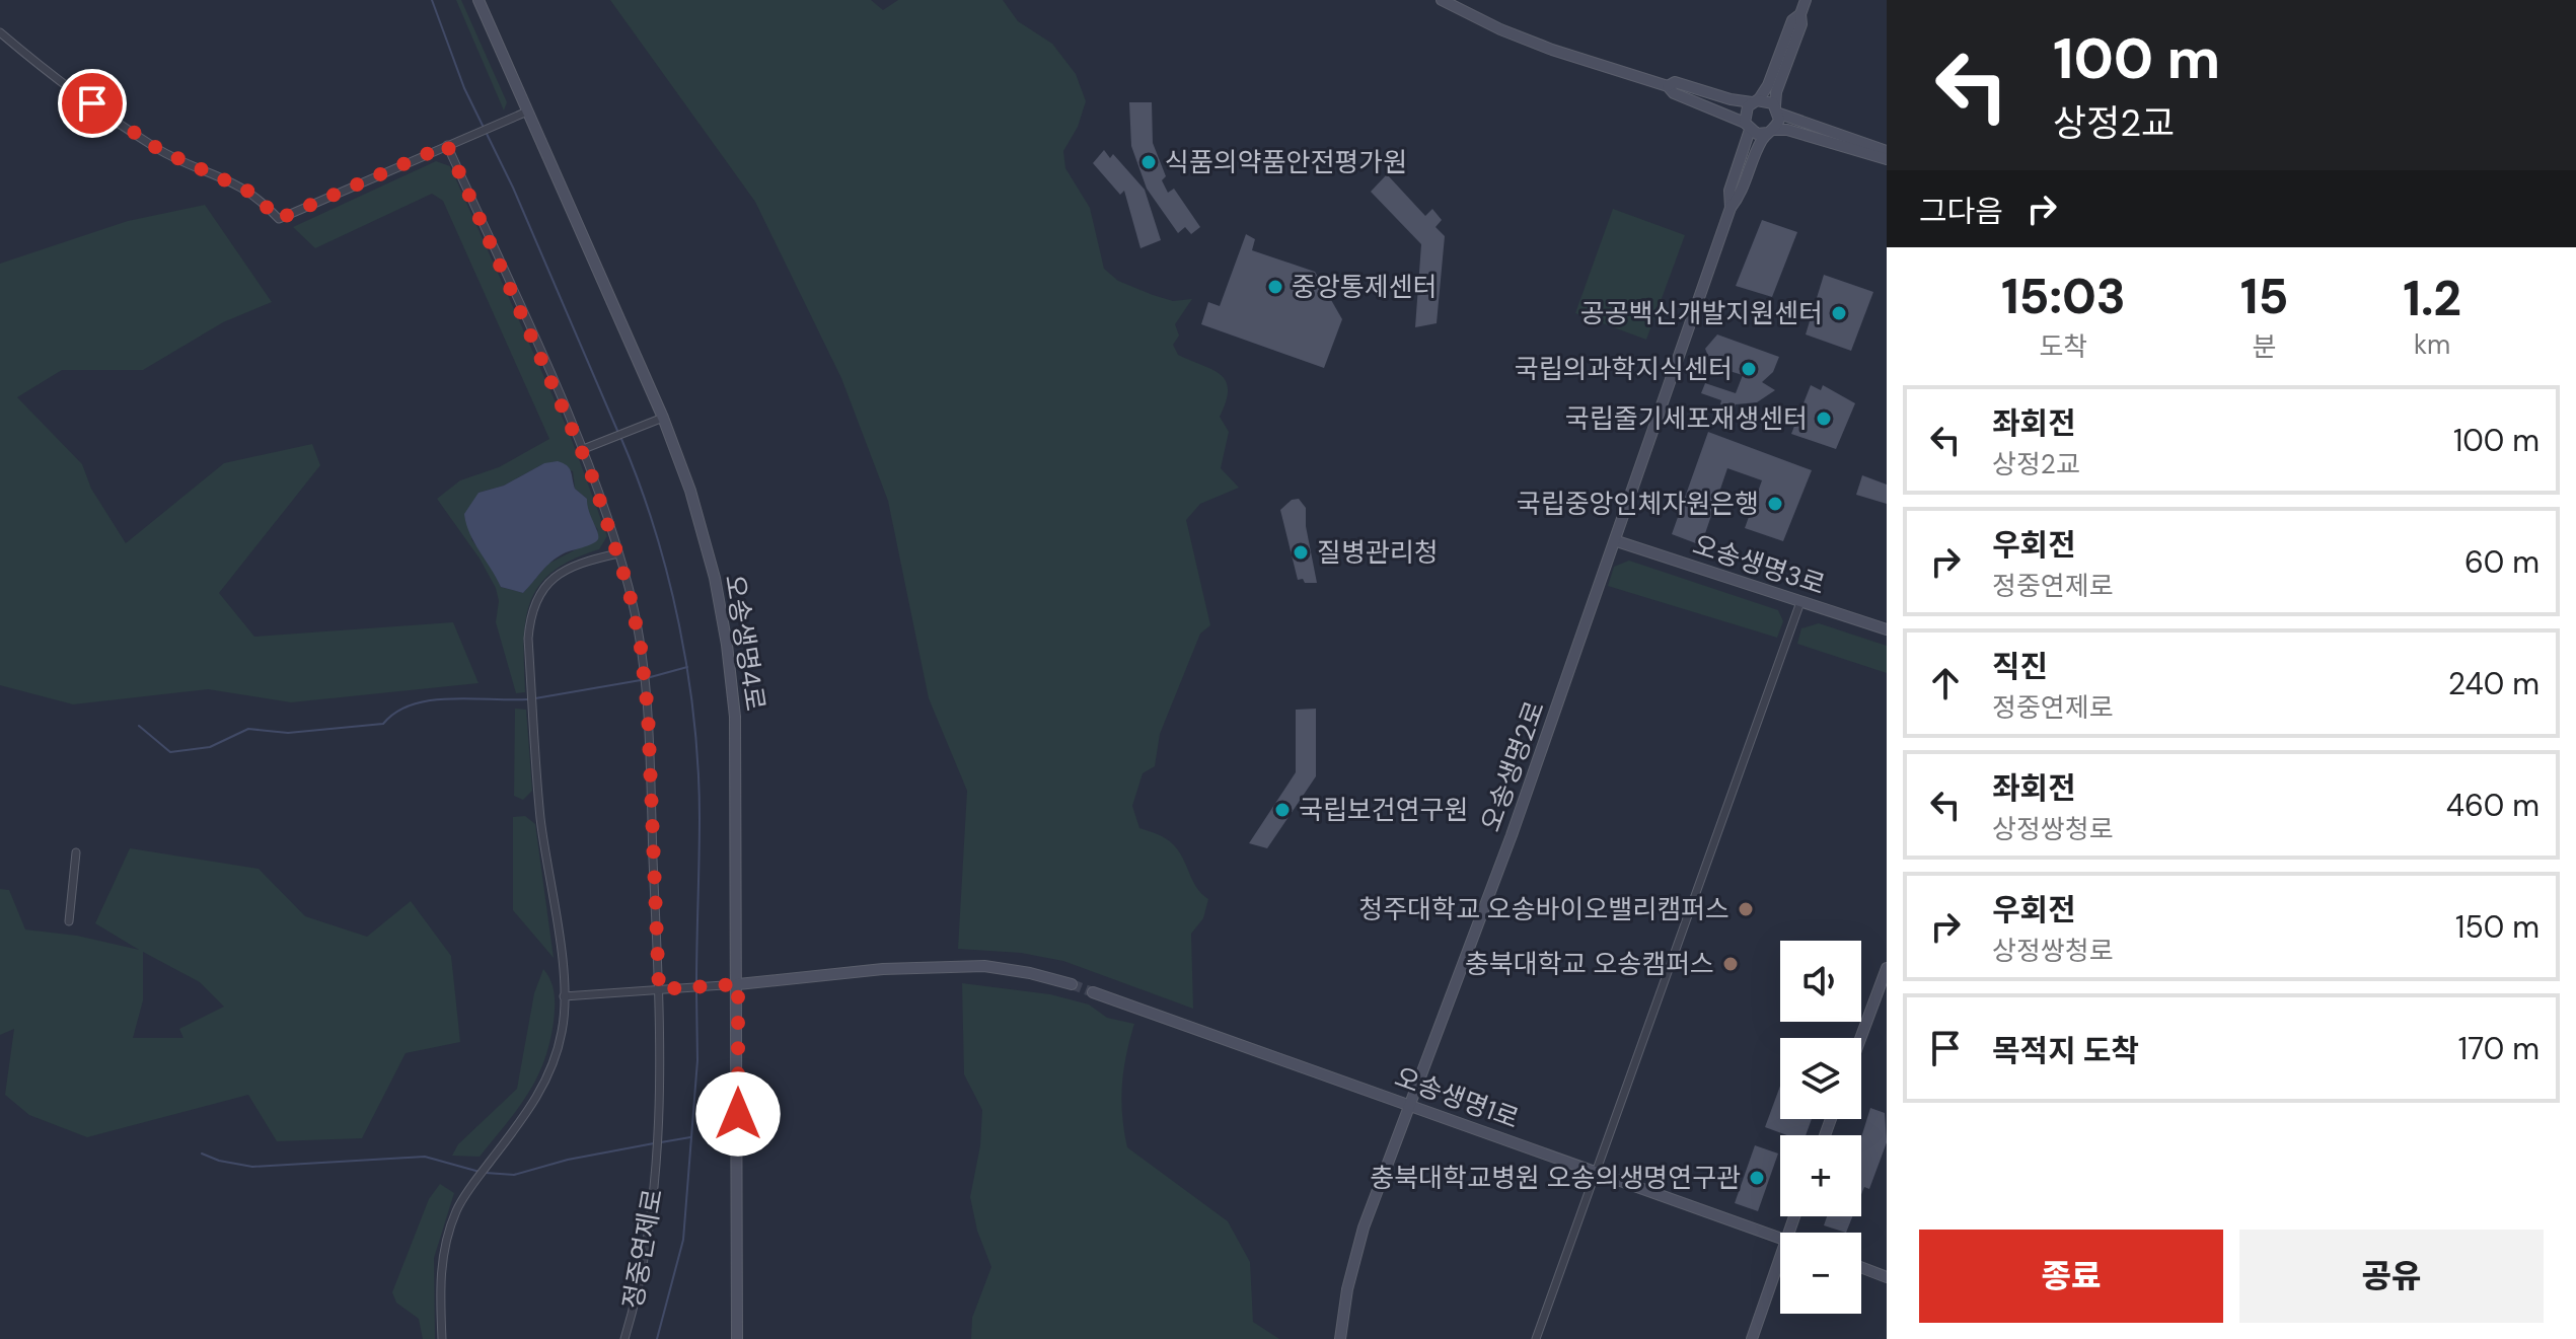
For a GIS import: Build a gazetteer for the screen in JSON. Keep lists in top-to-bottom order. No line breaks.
{"streets":{"street":["오송생명3로","오송생명4로","오송생명2로","오송생명1로","정중연제로"]},"crossings":[["오송생명3로","오송생명2로"],["오송생명2로","오송생명1로"]],"places":["식품의약품안전평가원","중앙통제센터","공공백신개발지원센터","국립의과학지식센터","국립줄기세포재생센터","국립중앙인체자원은행","질병관리청","국립보건연구원","청주대학교 오송바이오밸리캠퍼스","충북대학교 오송캠퍼스","충북대학교병원 오송의생명연구관"],"page":{"turn":["100 m","상정2교"],"then":"그다음","eta":["15:03","도착","15","분","1.2","km"],"list":[{"name":"좌회전","note":"상정2교","value":"100 m"},{"name":"우회전","note":"정중연제로","value":"60 m"},{"name":"직진","note":"정중연제로","value":"240 m"},{"name":"좌회전","note":"상정쌍청로","value":"460 m"},{"name":"우회전","note":"상정쌍청로","value":"150 m"},{"name":"목적지 도착","value":"170 m"}],"map_buttons":["+","−"],"buttons":["종료","공유"]}}
